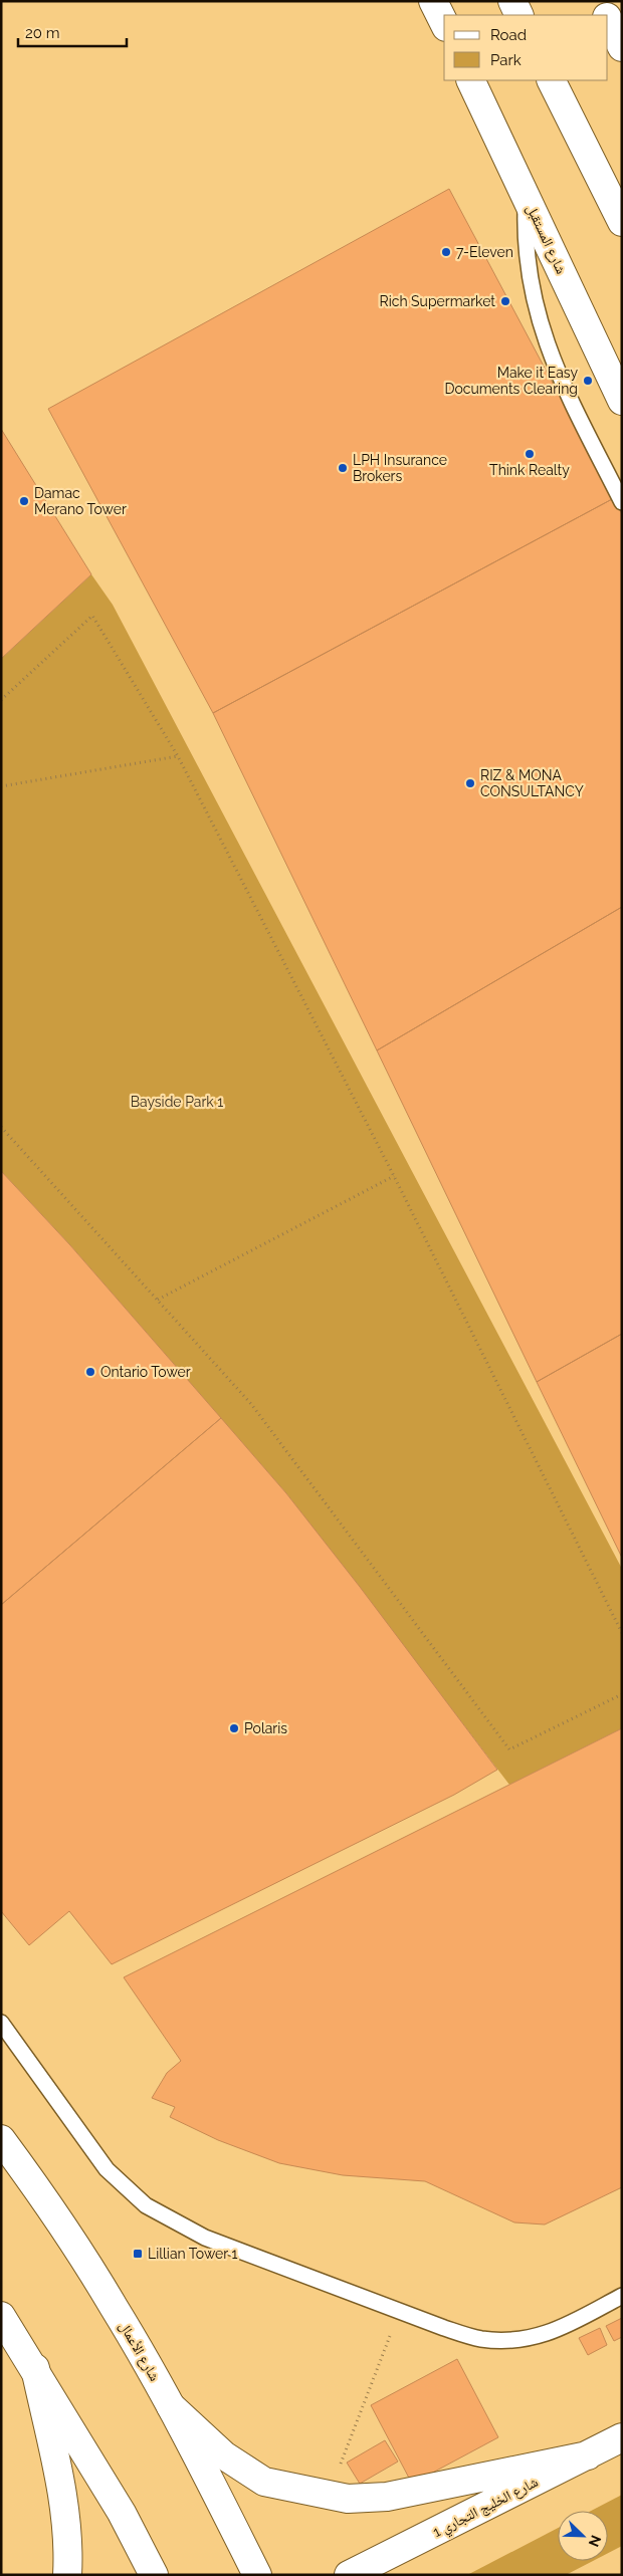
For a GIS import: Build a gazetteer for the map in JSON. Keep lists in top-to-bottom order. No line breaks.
{"streets":{"main road":["شارع المستقبل","شارع الأعمال","شارع الخليج التجاري 1"]},"parks":["Bayside Park 1"],"places":{"other":["7-Eleven","Rich Supermarket","Make it Easy Documents Clearing","Think Realty","LPH Insurance Brokers","Damac Merano Tower","RIZ & MONA CONSULTANCY","Ontario Tower","Polaris"],"transit":["Lillian Tower 1"]},"legend":["Road","Park"],"scale_bar":"20 m","north":"bottom right"}
